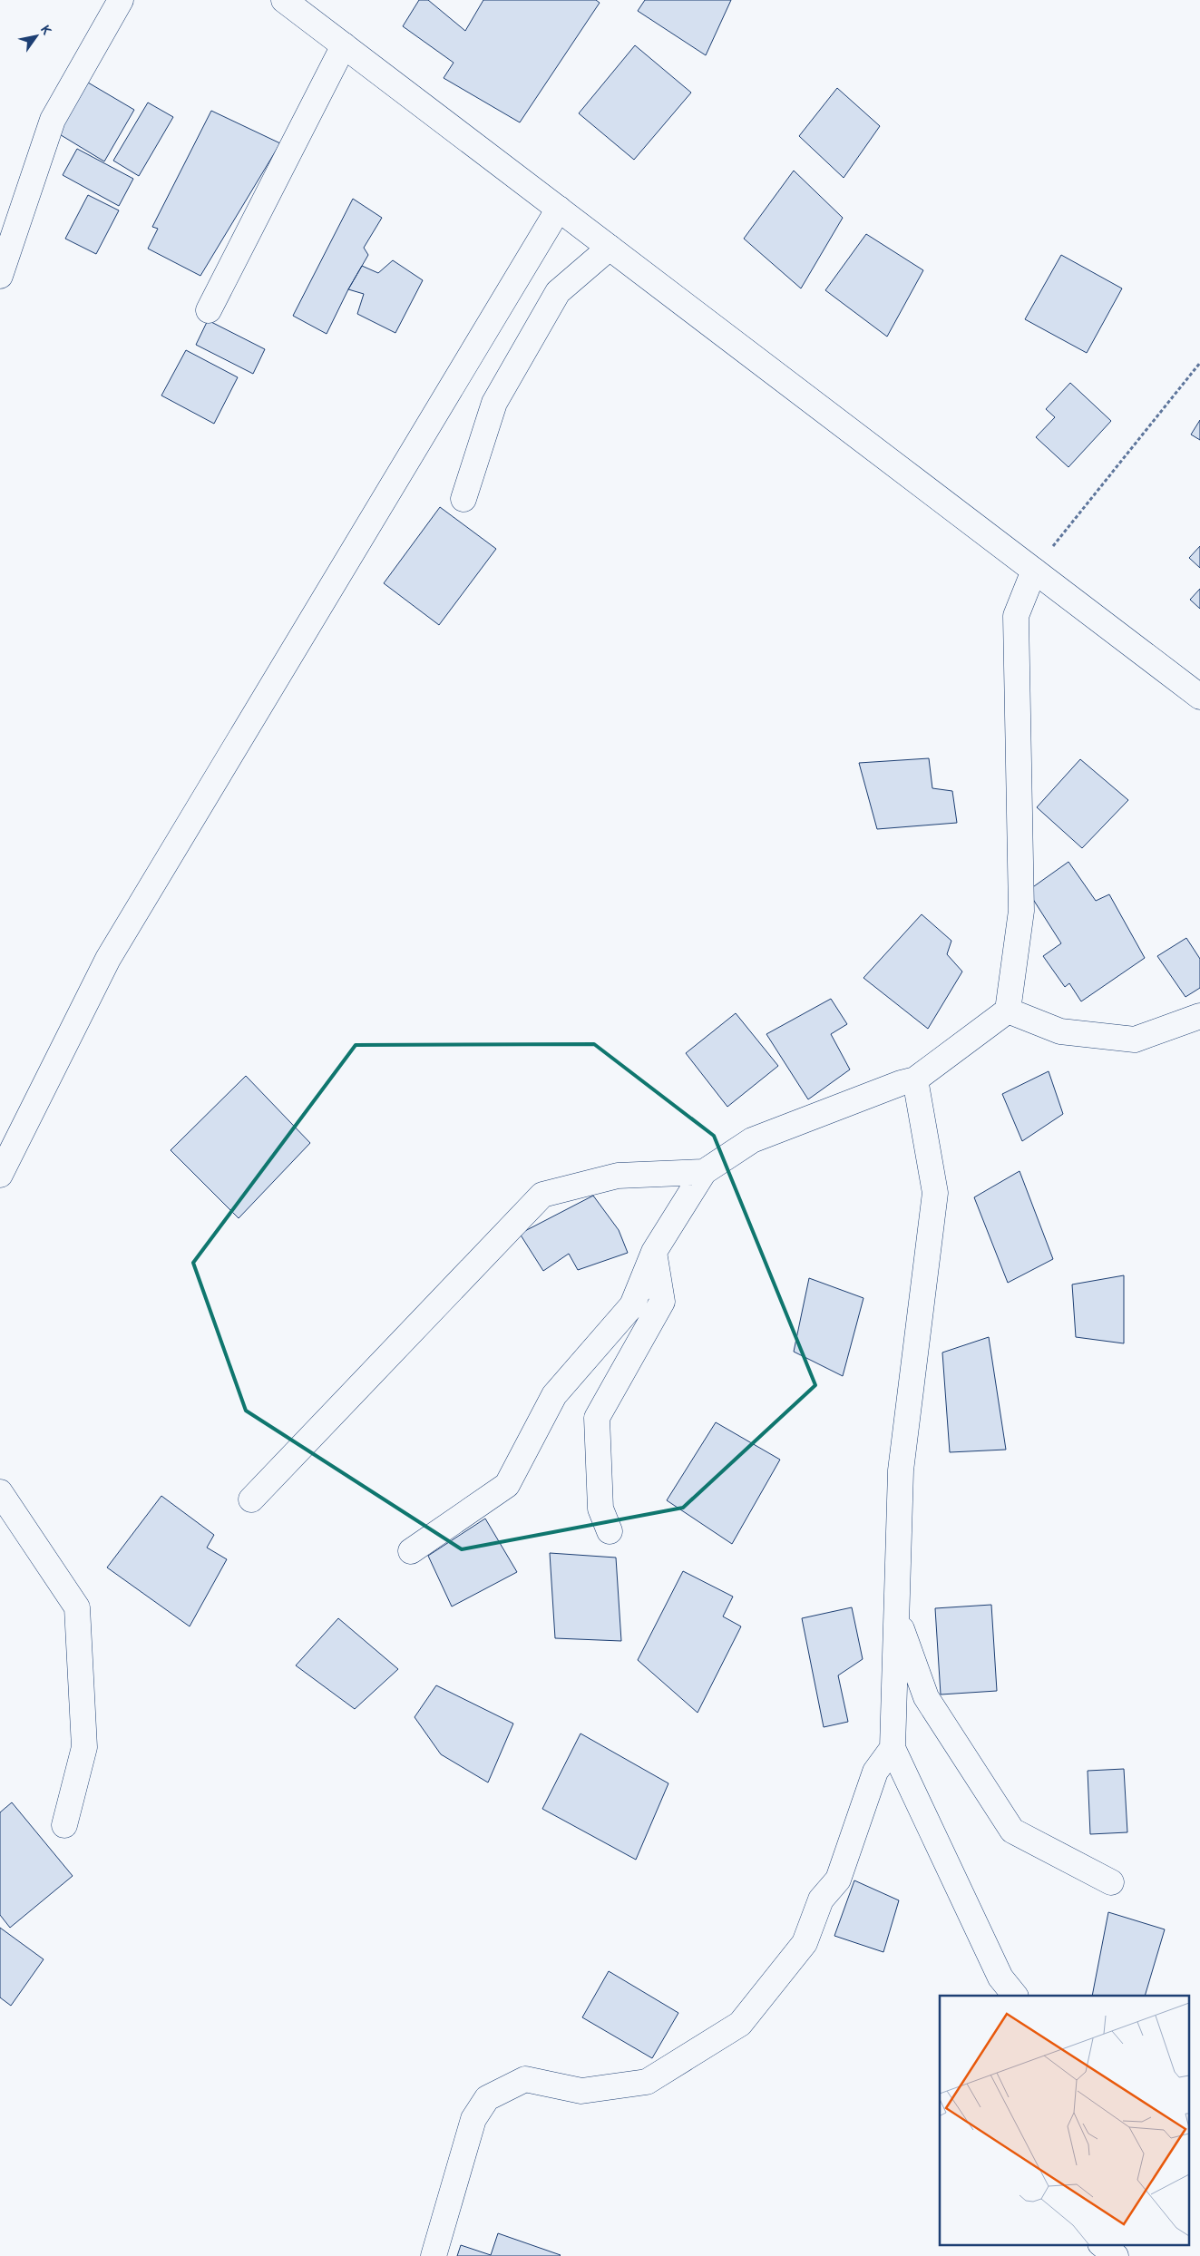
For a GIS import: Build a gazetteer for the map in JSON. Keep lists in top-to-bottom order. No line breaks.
{"north":"top right"}
